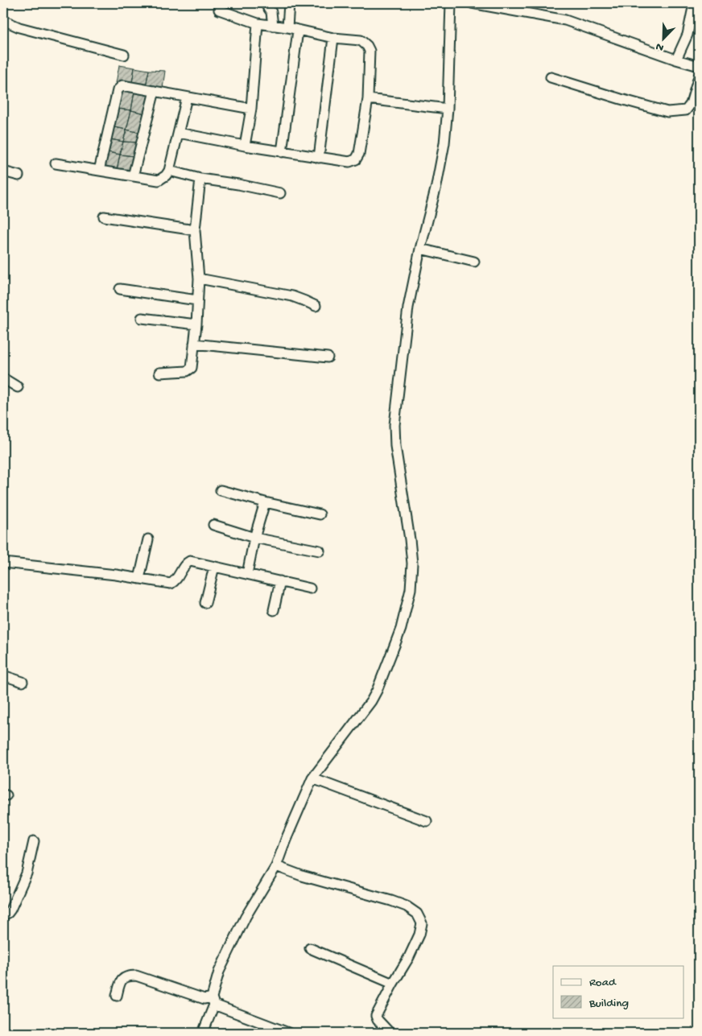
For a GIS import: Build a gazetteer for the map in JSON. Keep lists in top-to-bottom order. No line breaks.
{"legend":["Road","Building"],"north":"bottom left"}
